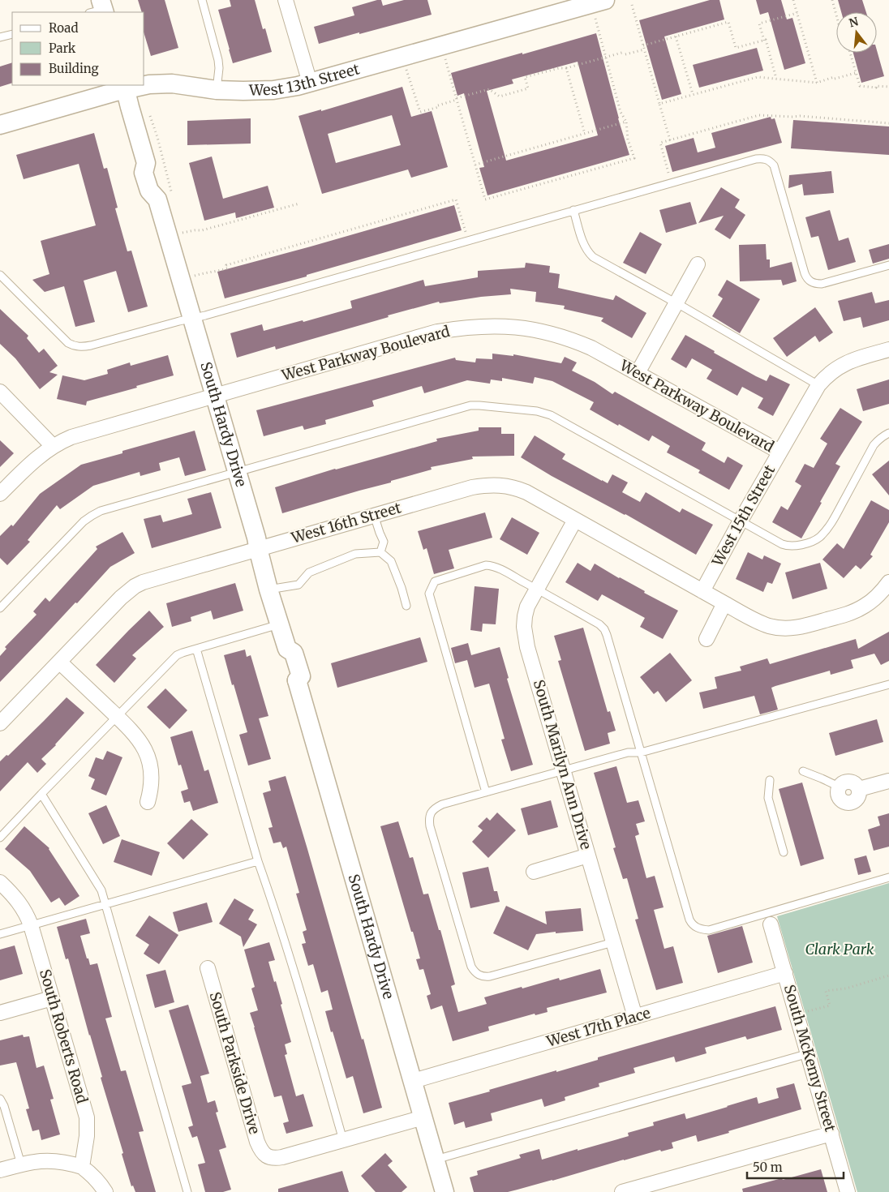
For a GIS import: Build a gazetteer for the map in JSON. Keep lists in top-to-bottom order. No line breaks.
{"streets":{"street":["West 13th Street","West Parkway Boulevard","South Hardy Drive","West 15th Street","West 16th Street","South Marilyn Ann Drive","West 17th Place","South Roberts Road","South McKemy Street","South Parkside Drive"]},"crossings":[["West 13th Street","South Hardy Drive"],["West Parkway Boulevard","South Hardy Drive"],["West Parkway Boulevard","West 15th Street"],["South Hardy Drive","West 16th Street"],["South Hardy Drive","West 17th Place"],["West 15th Street","West 16th Street"],["West 16th Street","South Marilyn Ann Drive"],["South Marilyn Ann Drive","West 17th Place"],["West 17th Place","South McKemy Street"]],"parks":["Clark Park"],"legend":["Road","Park","Building"],"scale_bar":"50 m","north":"top"}
